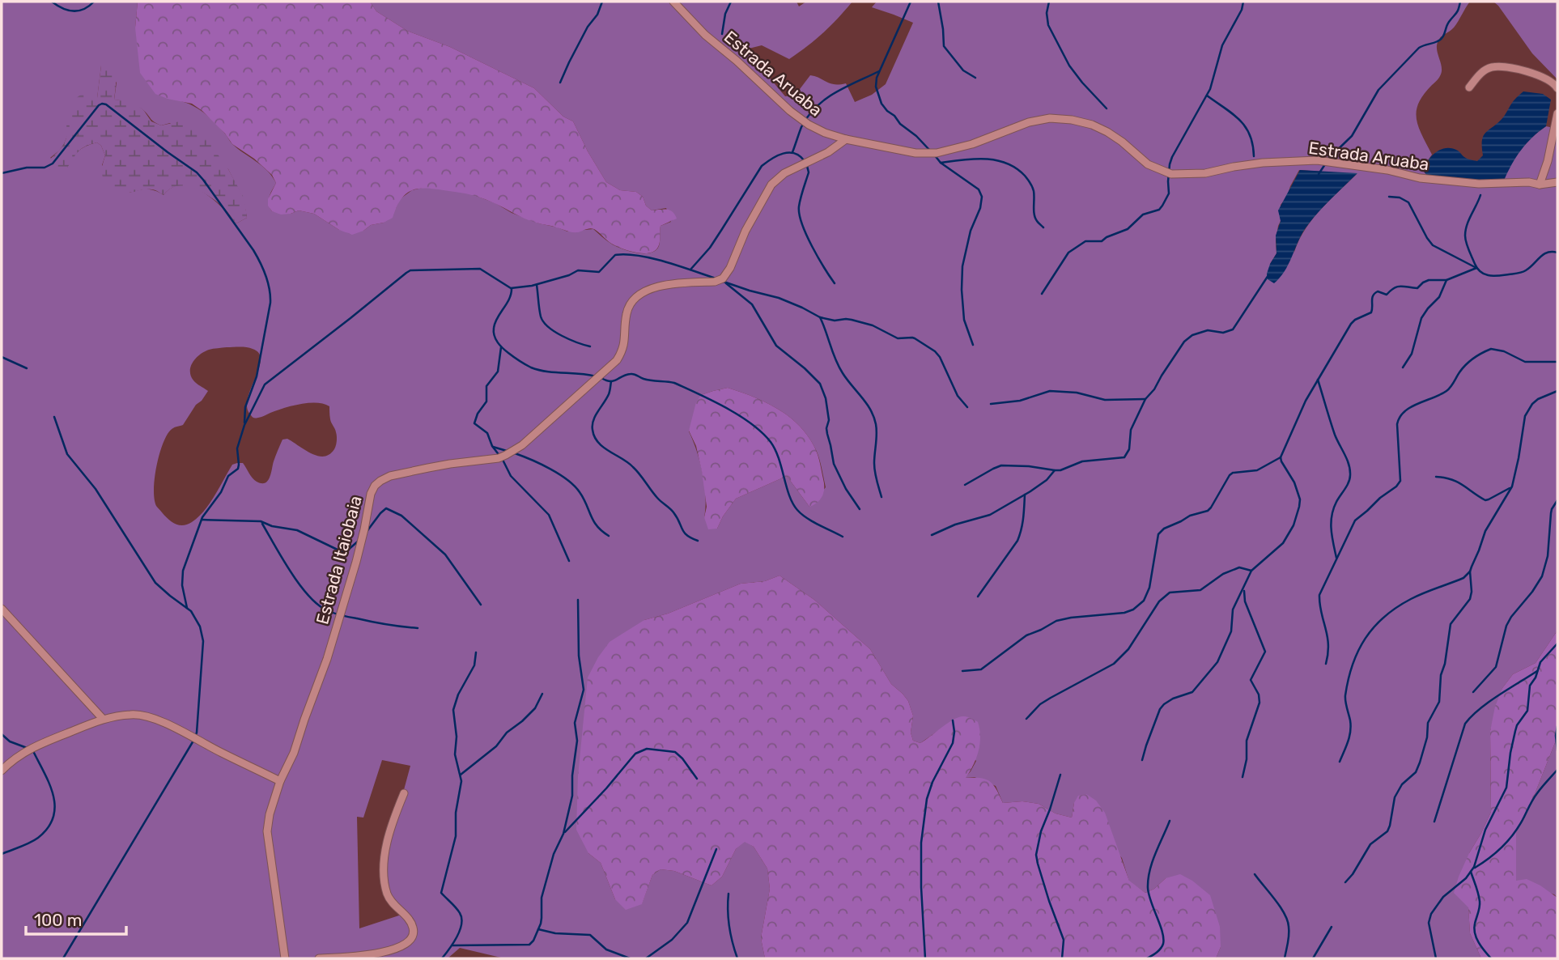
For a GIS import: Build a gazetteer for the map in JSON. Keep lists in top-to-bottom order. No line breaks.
{"streets":{"street":["Estrada Aruaba","Estrada Itaiobaia"]},"crossings":[["Estrada Aruaba","Estrada Itaiobaia"]],"scale_bar":"100 m"}
